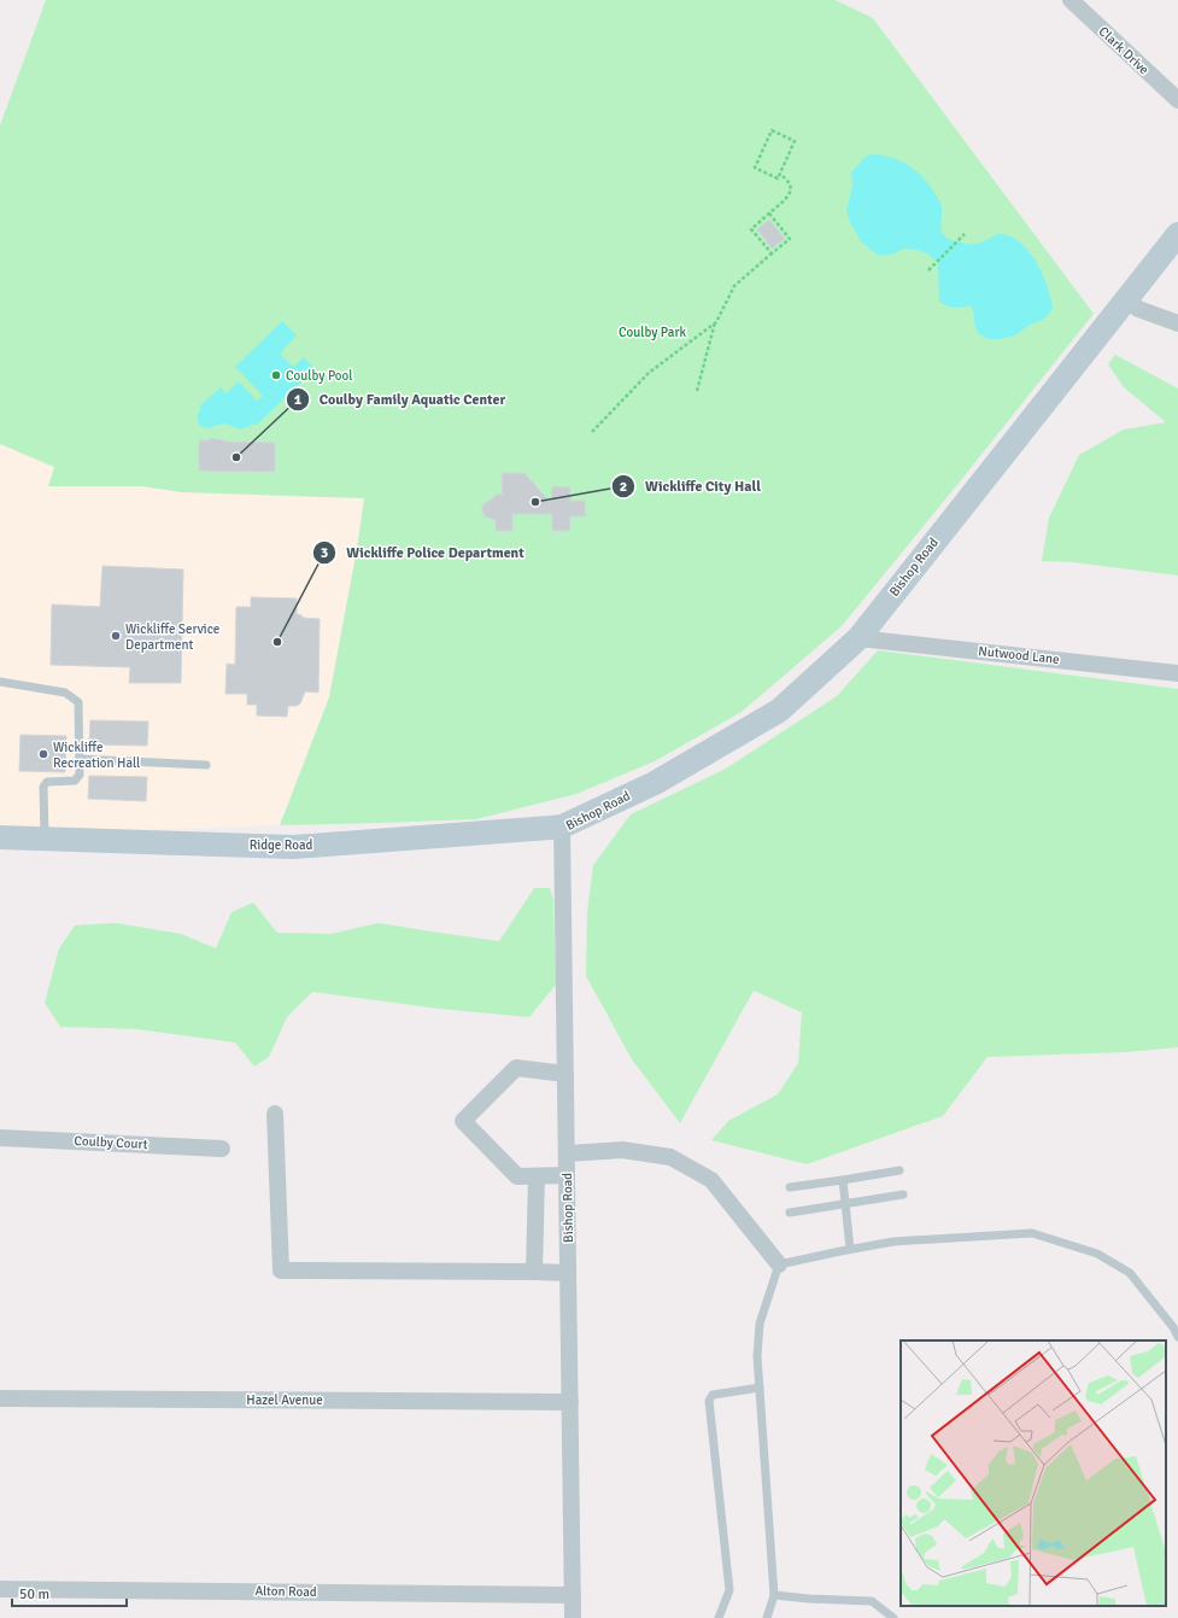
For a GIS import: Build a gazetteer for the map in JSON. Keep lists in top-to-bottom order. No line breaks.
{"streets":{"main road":["Bishop Road","Ridge Road"],"street":["Clark Drive","Nutwood Lane","Coulby Court","Hazel Avenue","Alton Road"]},"crossings":[["Bishop Road","Nutwood Lane"],["Bishop Road","Ridge Road"],["Bishop Road","Hazel Avenue"],["Bishop Road","Alton Road"]],"parks":["Coulby Park"],"places":["Coulby Pool","Coulby Family Aquatic Center","Wickliffe City Hall","Wickliffe Service Department","Wickliffe Police Department","Wickliffe Recreation Hall"],"scale_bar":"50 m"}
